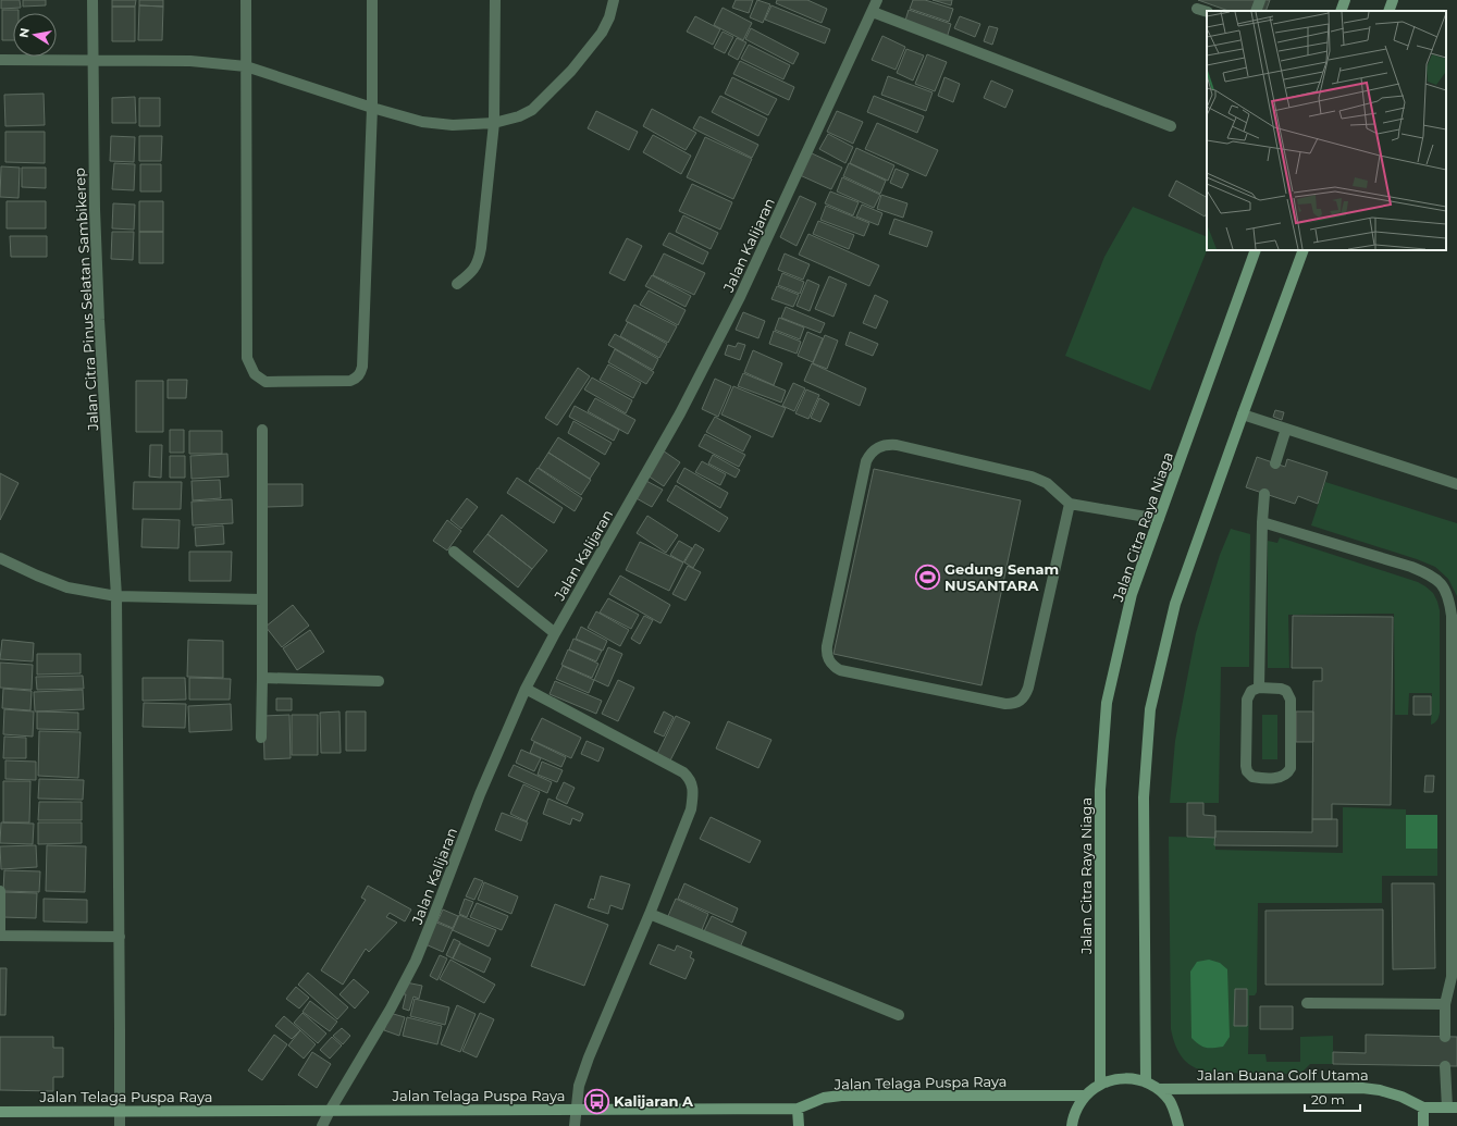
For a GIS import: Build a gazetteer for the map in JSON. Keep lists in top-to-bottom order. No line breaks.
{"streets":{"street":["Jalan Kalijaran","Jalan Citra Pinus Selatan Sambikerep","Jalan Citra Raya Niaga","Jalan Buana Golf Utama","Jalan Telaga Puspa Raya"]},"crossings":[["Jalan Kalijaran","Jalan Telaga Puspa Raya"],["Jalan Citra Pinus Selatan Sambikerep","Jalan Telaga Puspa Raya"]],"places":{"sports":["Gedung Senam NUSANTARA"],"bus stop":["Kalijaran A"]},"scale_bar":"20 m","north":"left"}
